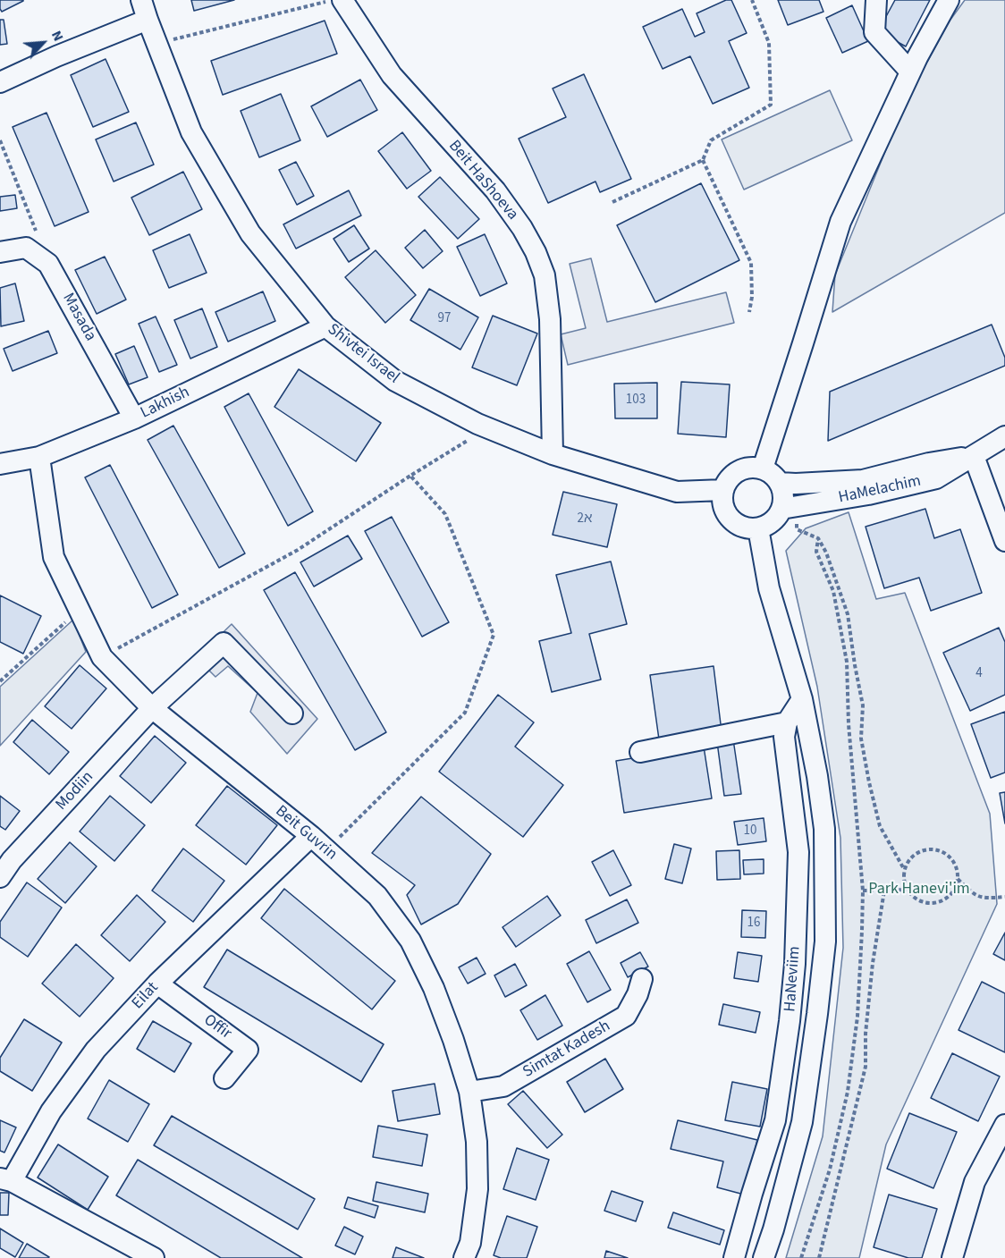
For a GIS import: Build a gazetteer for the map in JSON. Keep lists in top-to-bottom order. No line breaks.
{"streets":{"street":["Beit HaShoeva","Masada","Shivtei Israel","Lakhish","HaMelachim","Modiin","Beit Guvrin","HaNeviim","Eilat","Offir","Simtat Kadesh"]},"crossings":[["Beit HaShoeva","Shivtei Israel"],["Masada","Lakhish"],["Shivtei Israel","Lakhish"],["Shivtei Israel","HaMelachim"],["Shivtei Israel","HaNeviim"],["Lakhish","Beit Guvrin"],["HaMelachim","HaNeviim"],["Modiin","Beit Guvrin"],["Beit Guvrin","Eilat"],["Beit Guvrin","Simtat Kadesh"],["Eilat","Offir"]],"parks":["Park Hanevi'im"],"house_numbers":["97","103","2א","4","10","16"],"north":"top right"}
